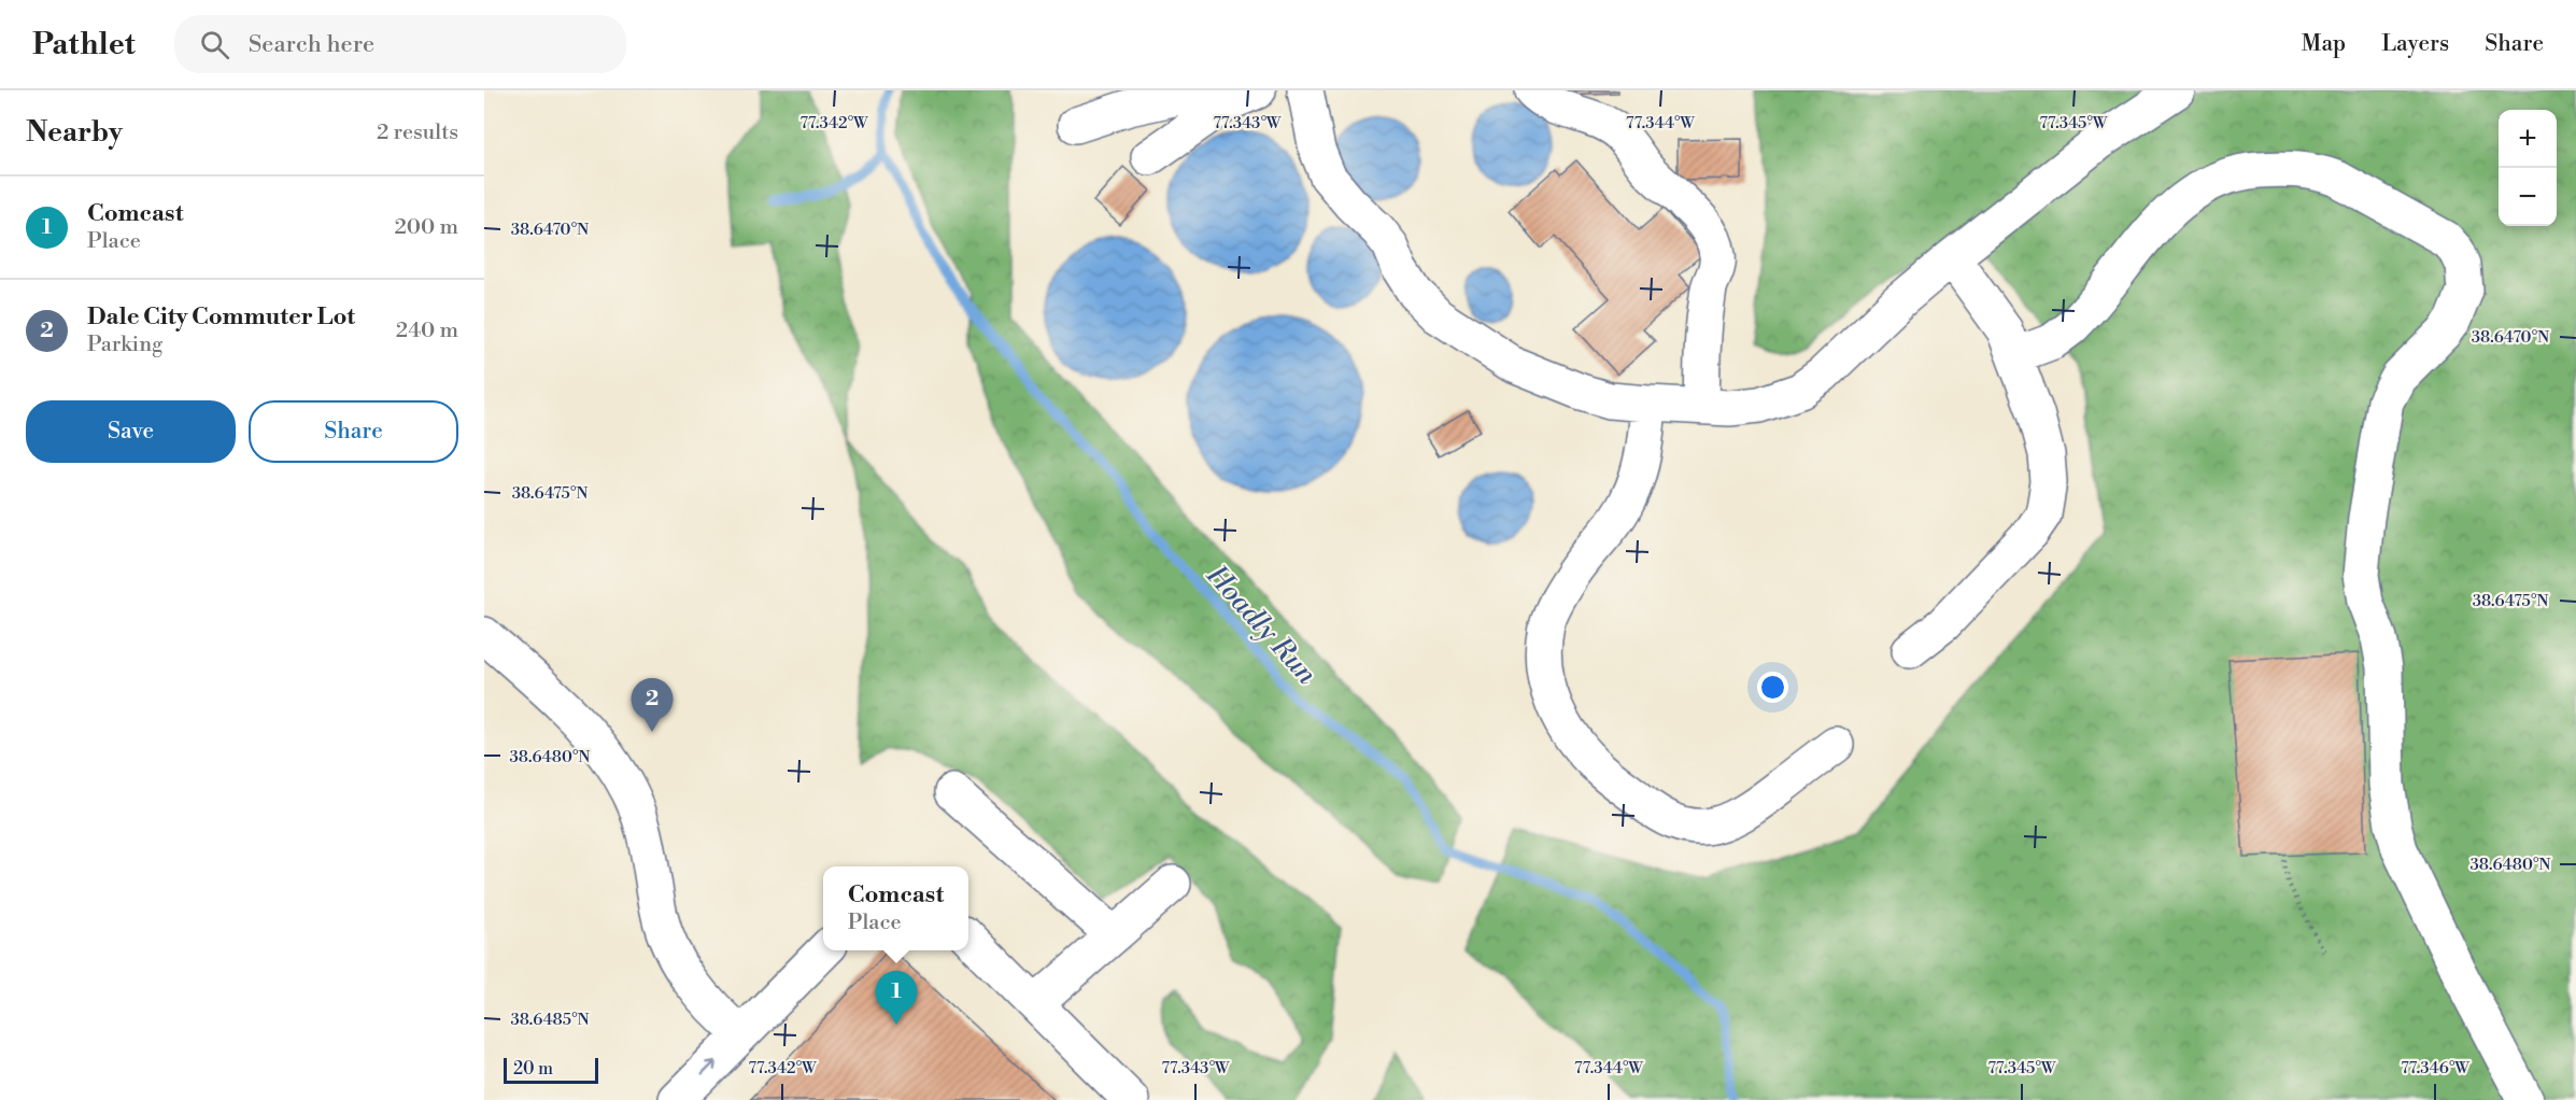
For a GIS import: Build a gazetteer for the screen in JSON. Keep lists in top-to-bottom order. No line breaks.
{"water":["Hoadly Run"],"scale_bar":"20 m","page":{"header":"Pathlet","search":"Search here","nav":["Map","Layers","Share"],"heading":["Nearby","2 results"],"map_buttons":["+","−"],"list":[{"mark":"1","name":"Comcast","note":"Place","value":"200 m"},{"mark":"2","name":"Dale City Commuter Lot","note":"Parking","value":"240 m"}],"buttons":["Save","Share"],"pins":["2","1"],"popup":["Comcast","Place"],"scale":"20 m"},"coordinates":["77.342°W","77.343°W","77.344°W","77.345°W","38.6470°N","38.6475°N","38.6480°N","38.6485°N","77.346°W"]}
